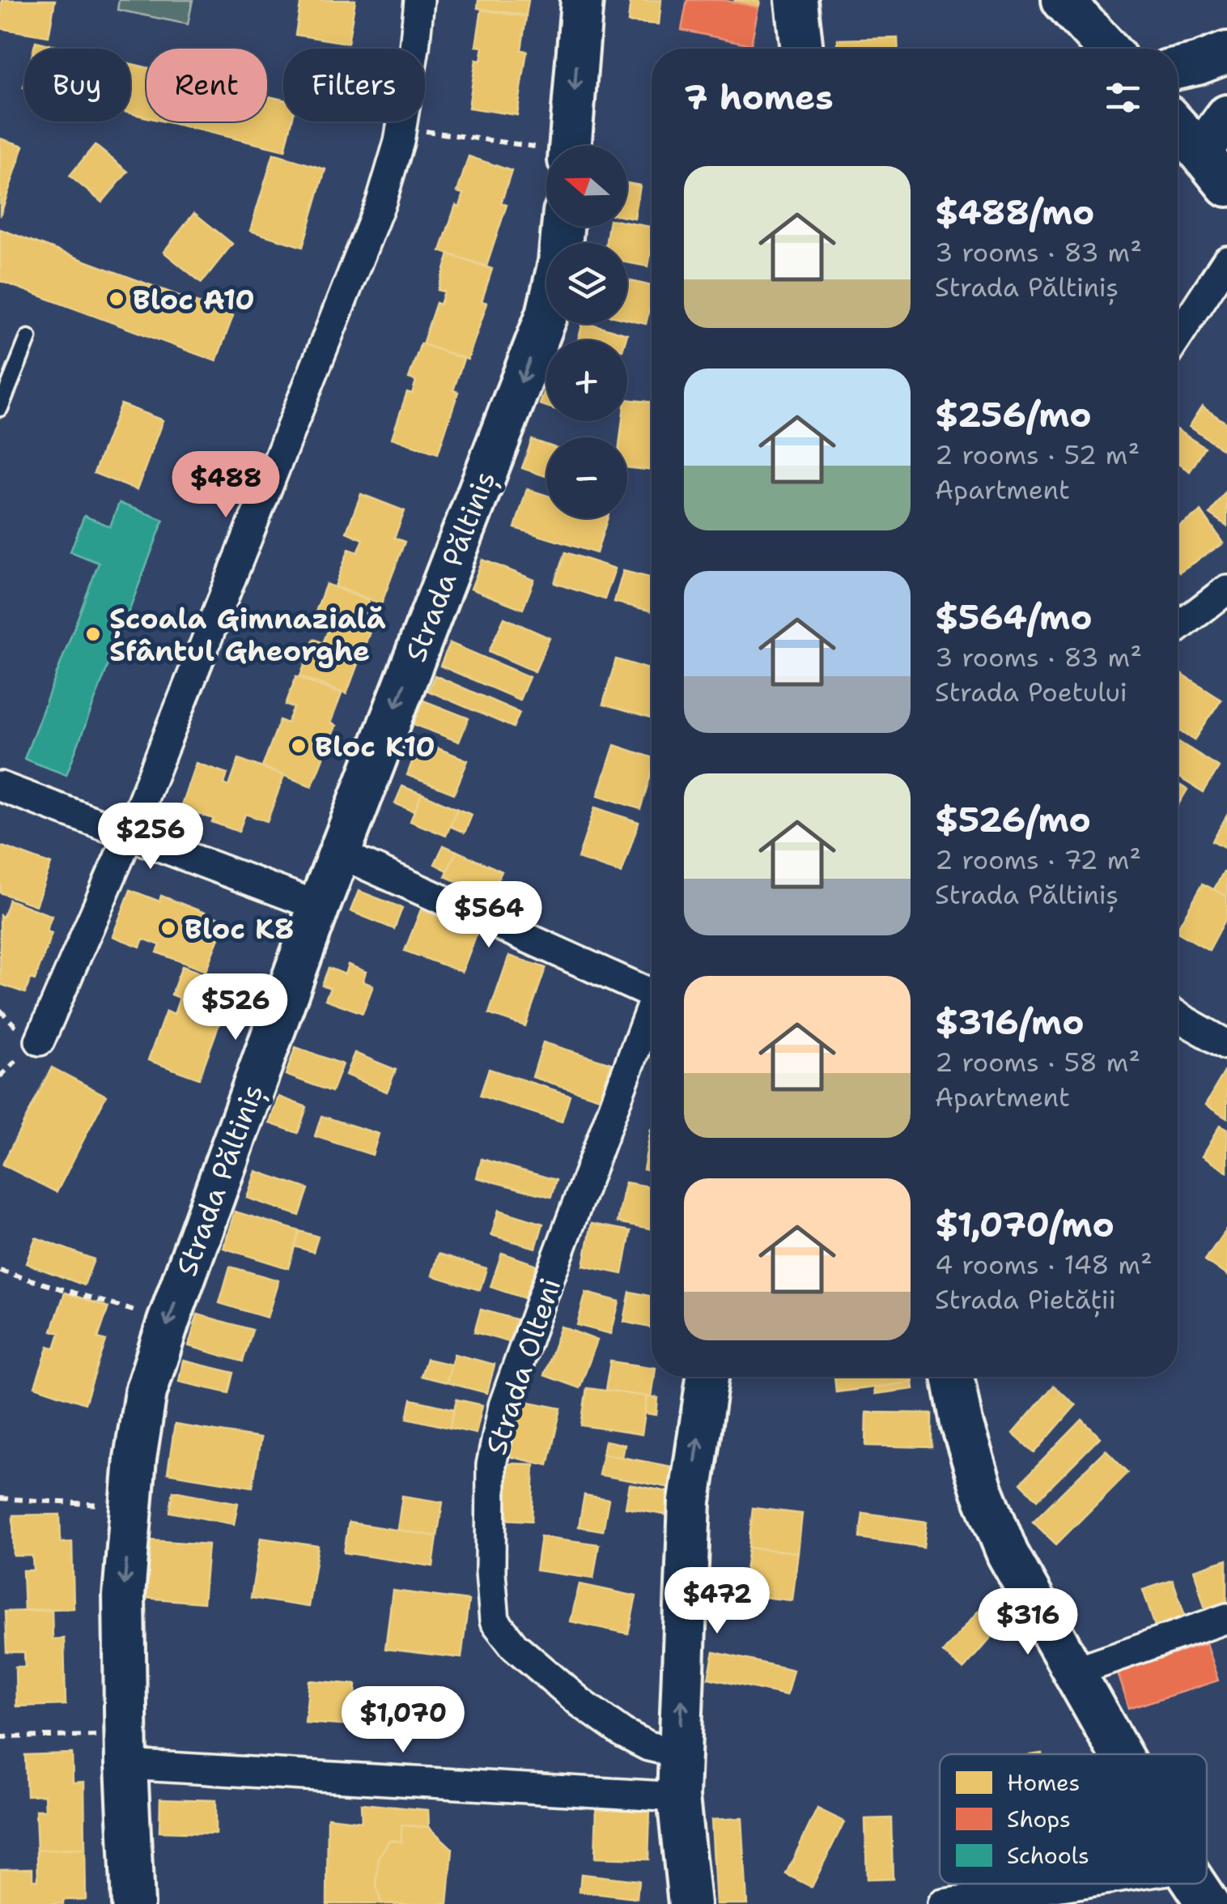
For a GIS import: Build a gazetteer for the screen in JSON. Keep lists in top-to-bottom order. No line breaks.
{"streets":{"street":["Strada Păltiniș","Strada Olteni"]},"places":["Bloc A10","Școala Gimnazială Sfântul Gheorghe","Bloc K10","Bloc K8"],"legend":["Homes","Shops","Schools"],"north":"left","page":{"chip":["Buy","Rent","Filters"],"heading":"7 homes","map_buttons":["+","−"],"list":[{"name":"$488/mo","note":"3 rooms · 83 m² · Strada Păltiniș"},{"name":"$256/mo","note":"2 rooms · 52 m² · Apartment"},{"name":"$564/mo","note":"3 rooms · 83 m² · Strada Poetului"},{"name":"$526/mo","note":"2 rooms · 72 m² · Strada Păltiniș"},{"name":"$316/mo","note":"2 rooms · 58 m² · Apartment"},{"name":"$1,070/mo","note":"4 rooms · 148 m² · Strada Pietății"}],"price":["$488","$256","$564","$526","$472","$316","$1,070"]}}
